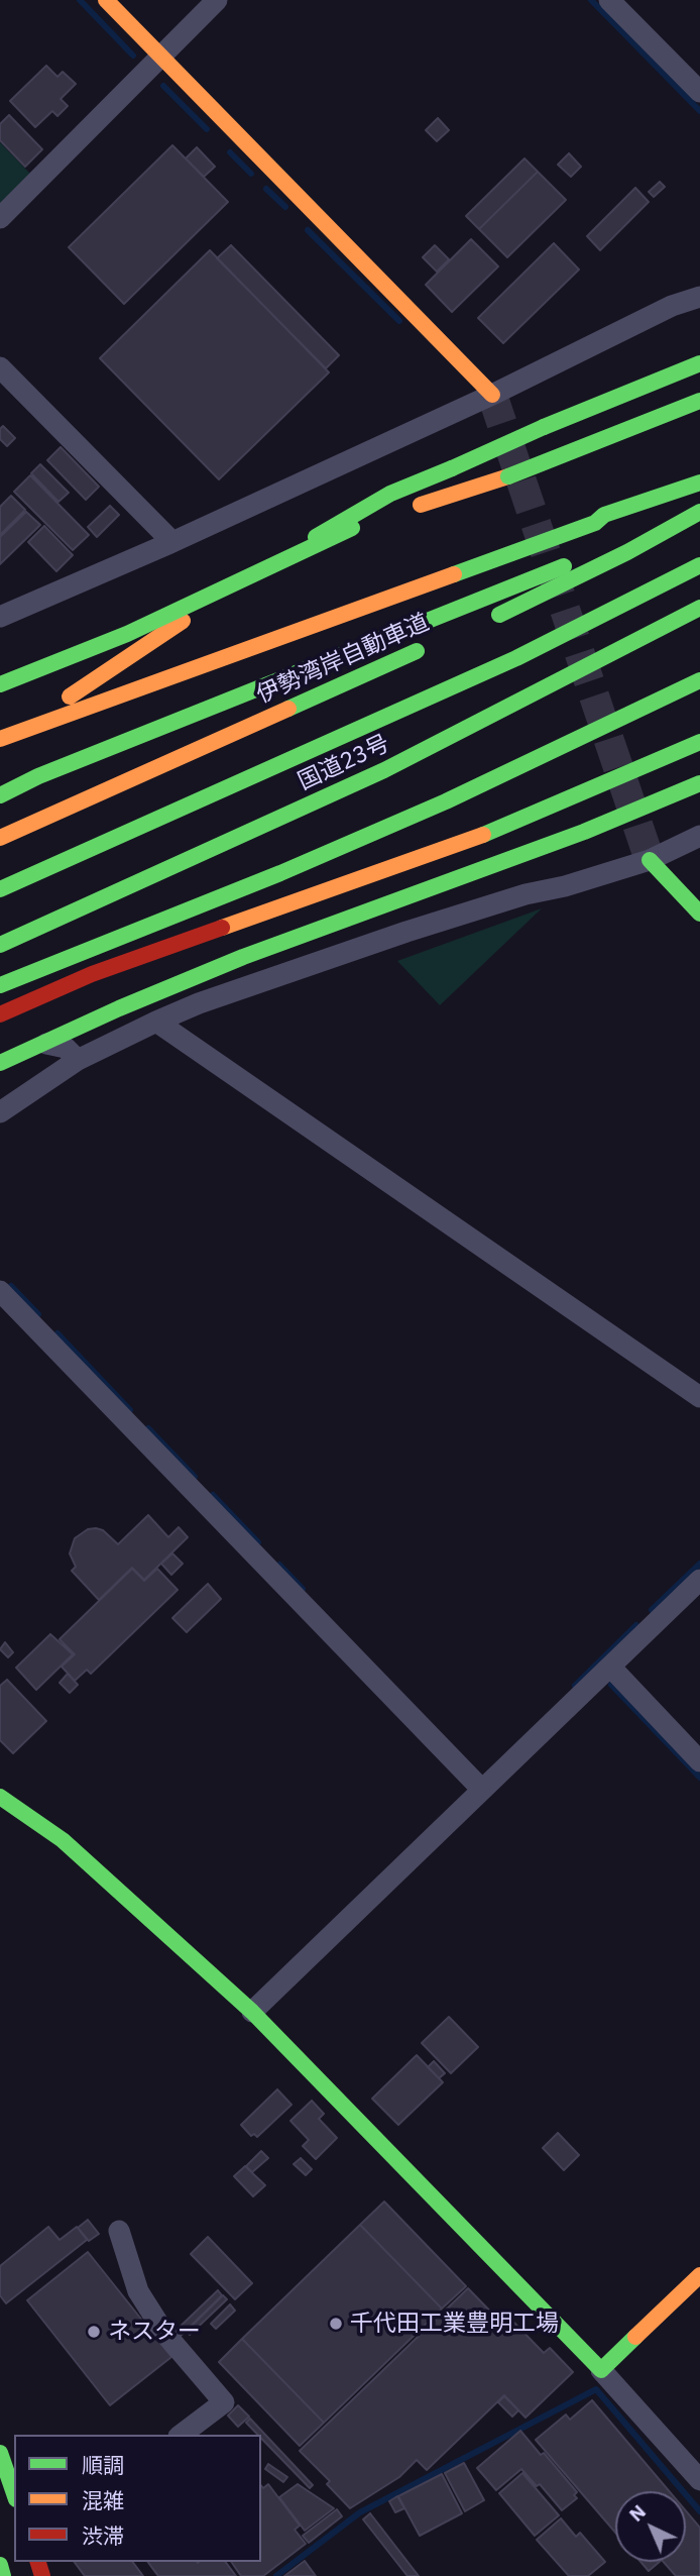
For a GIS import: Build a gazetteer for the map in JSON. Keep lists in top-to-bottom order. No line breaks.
{"streets":{"main road":["伊勢湾岸自動車道","国道23号"]},"places":["千代田工業豊明工場","ネスター"],"legend":["順調","混雑","渋滞"],"north":"top left"}
